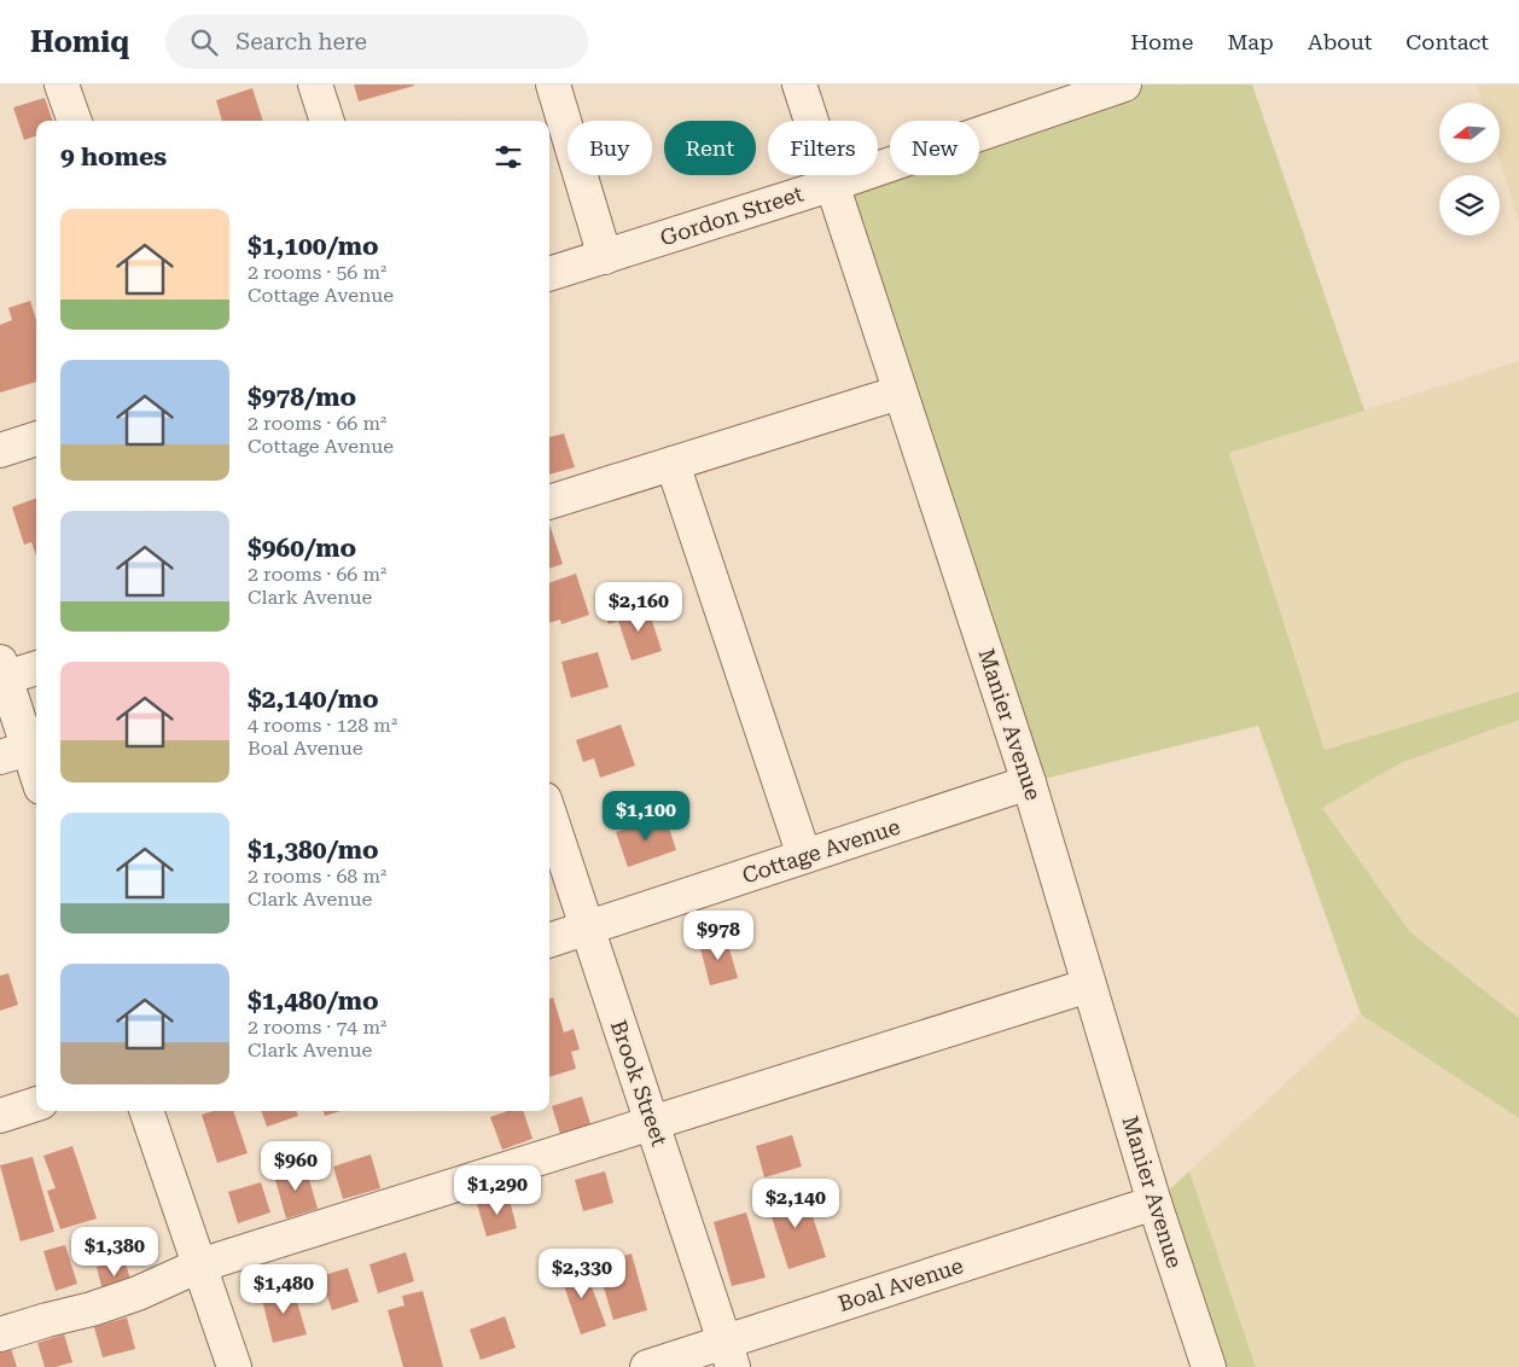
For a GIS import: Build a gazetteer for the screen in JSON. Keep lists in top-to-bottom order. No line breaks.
{"streets":{"street":["Gordon Street","Manier Avenue","Cottage Avenue","Brook Street","Boal Avenue"]},"crossings":[["Gordon Street","Manier Avenue"],["Manier Avenue","Cottage Avenue"],["Manier Avenue","Boal Avenue"],["Cottage Avenue","Brook Street"],["Brook Street","Boal Avenue"]],"north":"left","page":{"header":"Homiq","search":"Search here","nav":["Home","Map","About","Contact"],"chip":["Buy","Rent","Filters","New"],"heading":"9 homes","list":[{"name":"$1,100/mo","note":"2 rooms · 56 m² · Cottage Avenue"},{"name":"$978/mo","note":"2 rooms · 66 m² · Cottage Avenue"},{"name":"$960/mo","note":"2 rooms · 66 m² · Clark Avenue"},{"name":"$2,140/mo","note":"4 rooms · 128 m² · Boal Avenue"},{"name":"$1,380/mo","note":"2 rooms · 68 m² · Clark Avenue"},{"name":"$1,480/mo","note":"2 rooms · 74 m² · Clark Avenue"}],"price":["$2,160","$1,100","$978","$960","$1,290","$2,140","$1,380","$2,330","$1,480"]}}
